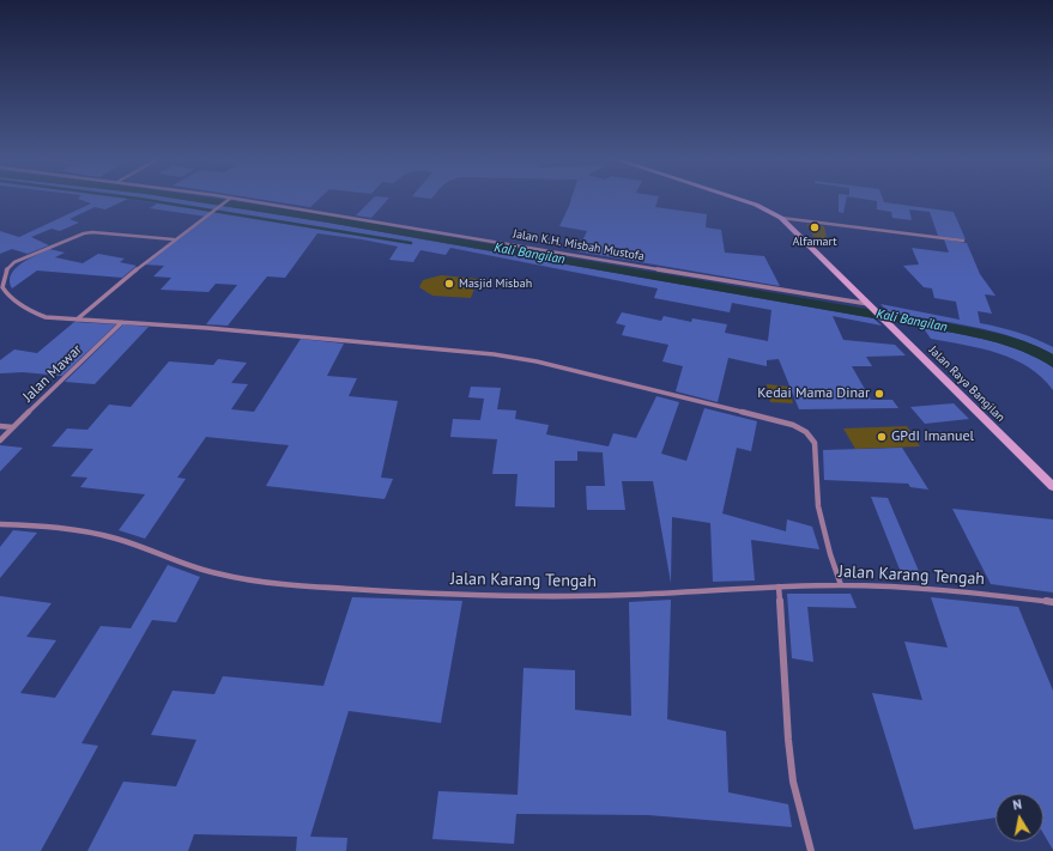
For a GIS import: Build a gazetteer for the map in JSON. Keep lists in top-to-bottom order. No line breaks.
{"streets":{"main road":["Jalan Raya Bangilan"],"street":["Jalan K.H. Misbah Mustofa","Jalan Mawar","Jalan Karang Tengah"]},"crossings":[["Jalan K.H. Misbah Mustofa","Jalan Raya Bangilan"]],"water":["Kali Bangilan"],"places":["Alfamart","Masjid Misbah","Kedai Mama Dinar","GPdI Imanuel"],"north":"top"}
